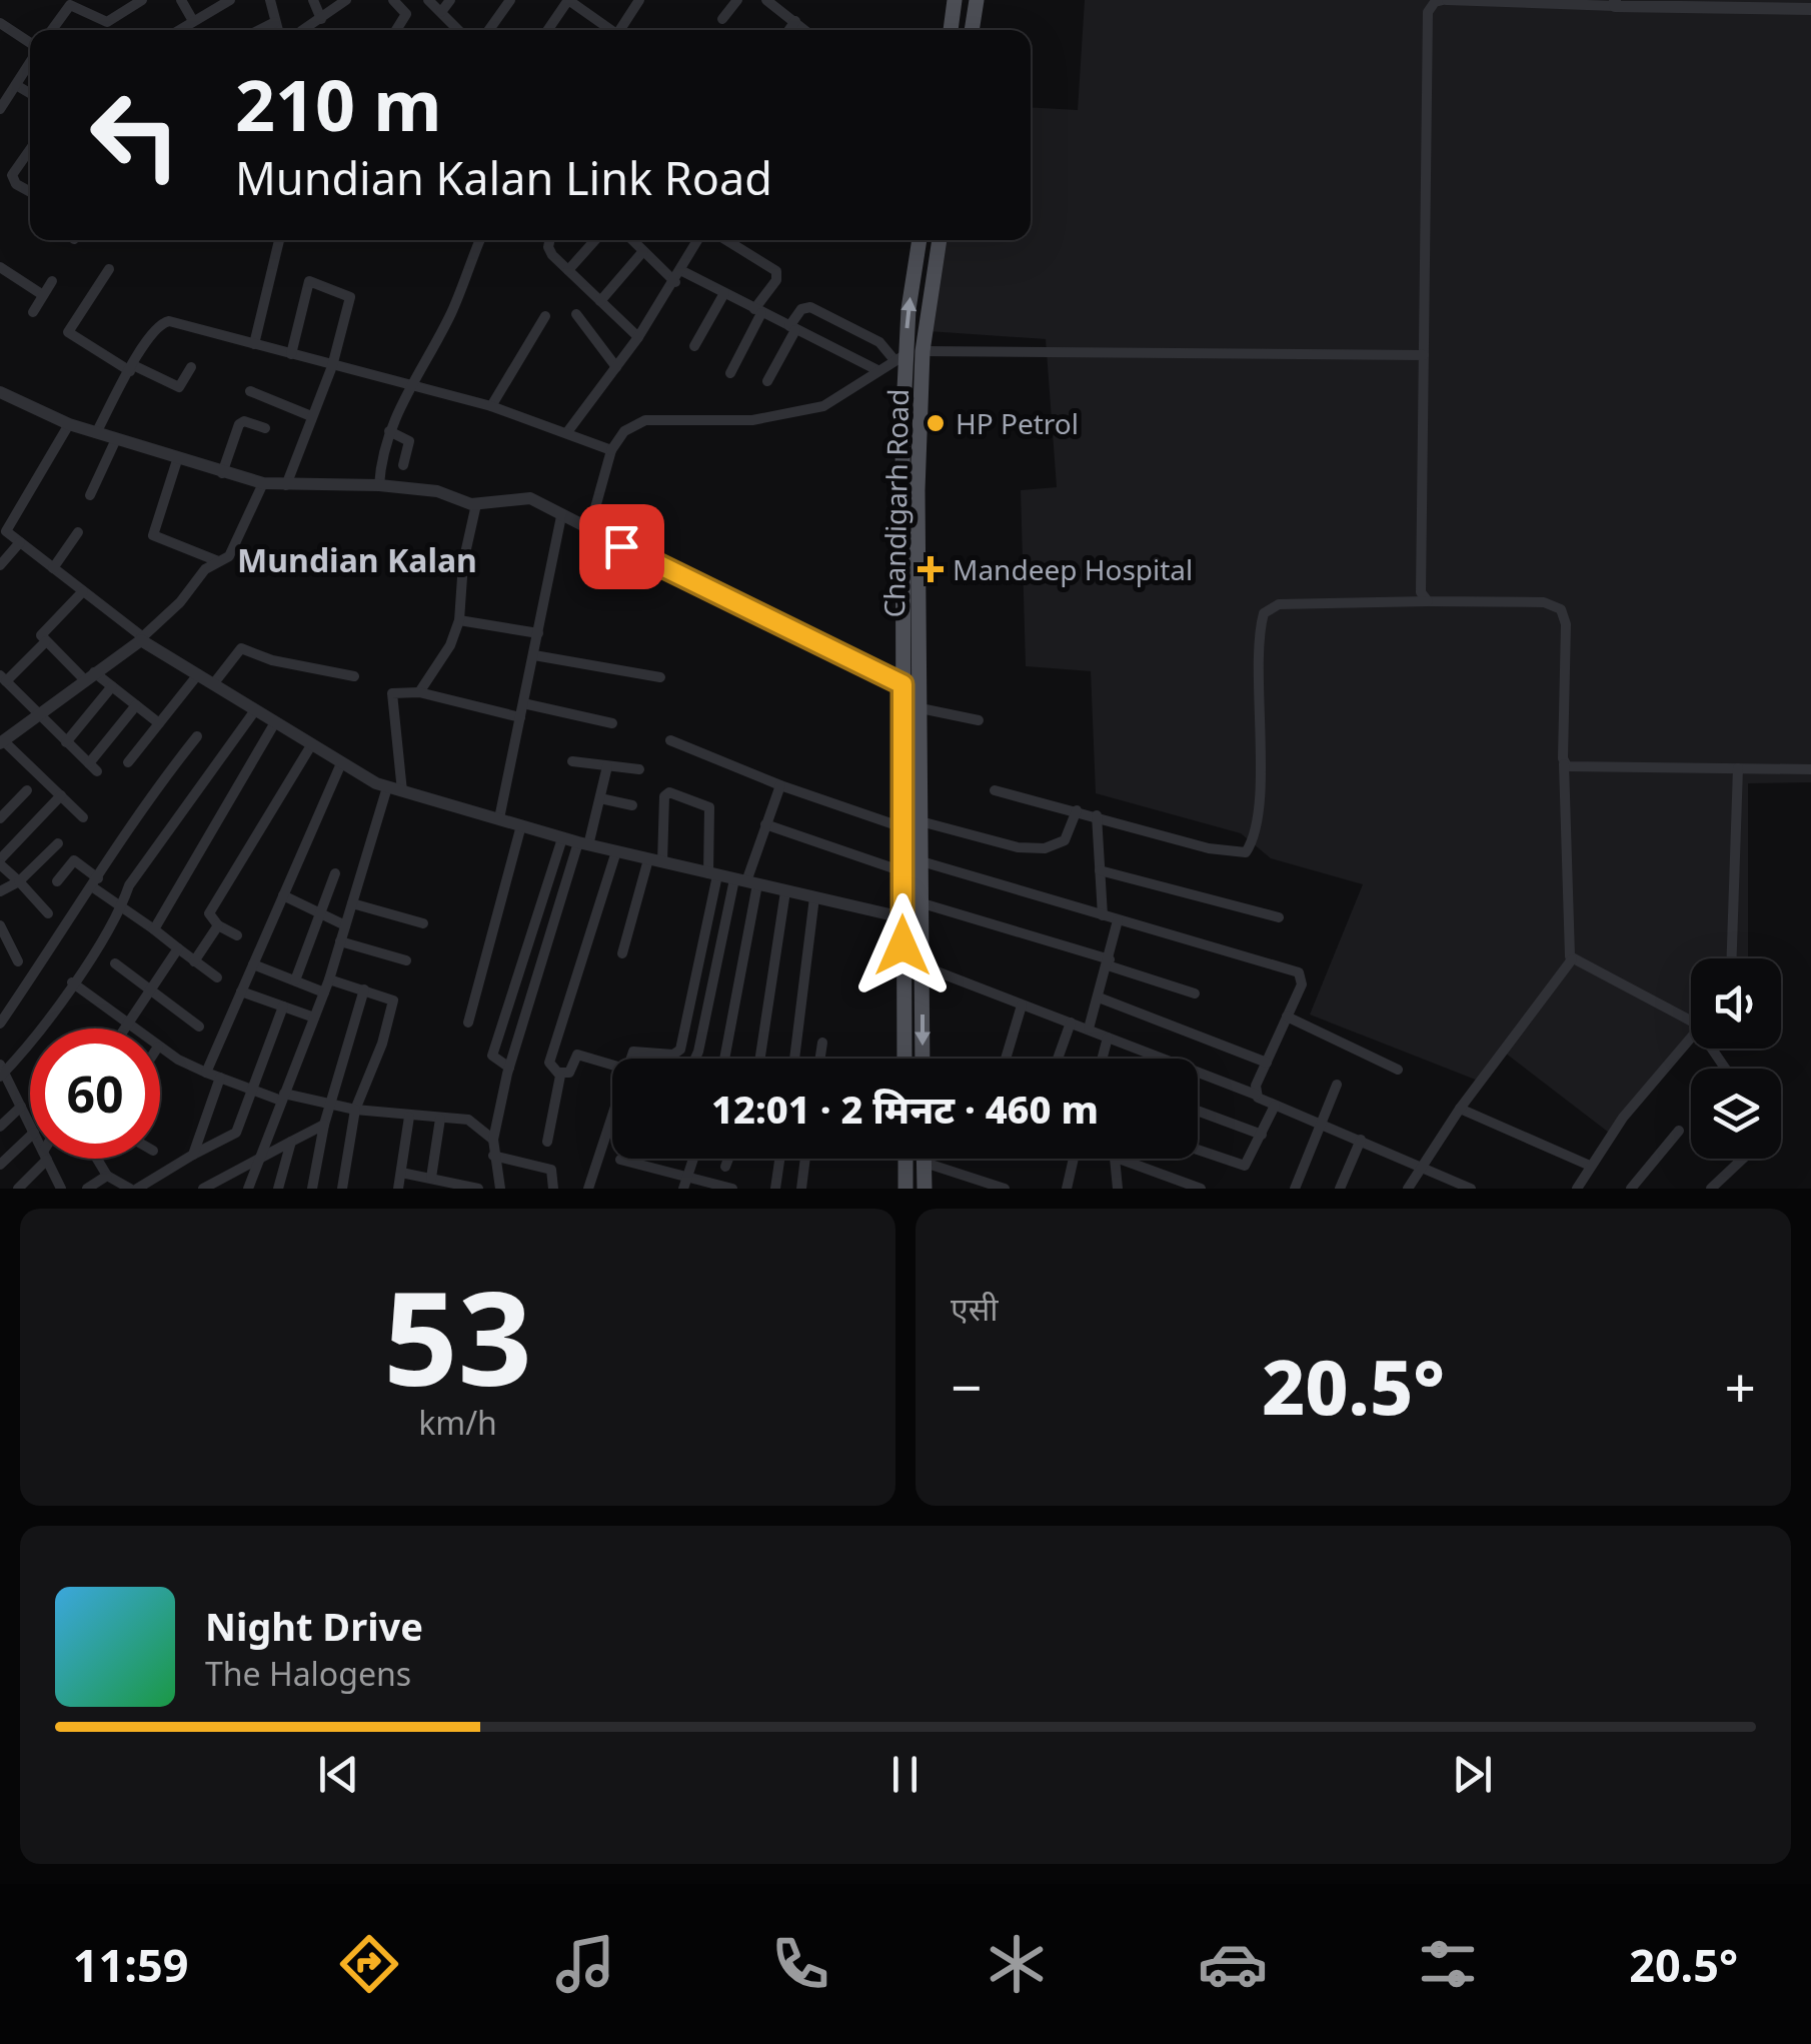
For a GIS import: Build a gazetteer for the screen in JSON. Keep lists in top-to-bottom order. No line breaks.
{"streets":{"main road":["Chandigarh Road"]},"districts":["Mundian Kalan"],"places":{"other":["HP Petrol"],"health":["Mandeep Hospital"]},"page":{"turn":["210 m","Mundian Kalan Link Road"],"limit":"60","trip":"12:01 · 2 मिनट · 460 m","tile":[["53","km/h"],"एसी"],"heat":["−","20.5°","+"],"song":["Night Drive","The Halogens"],"tabs":["11:59","20.5°"]}}
